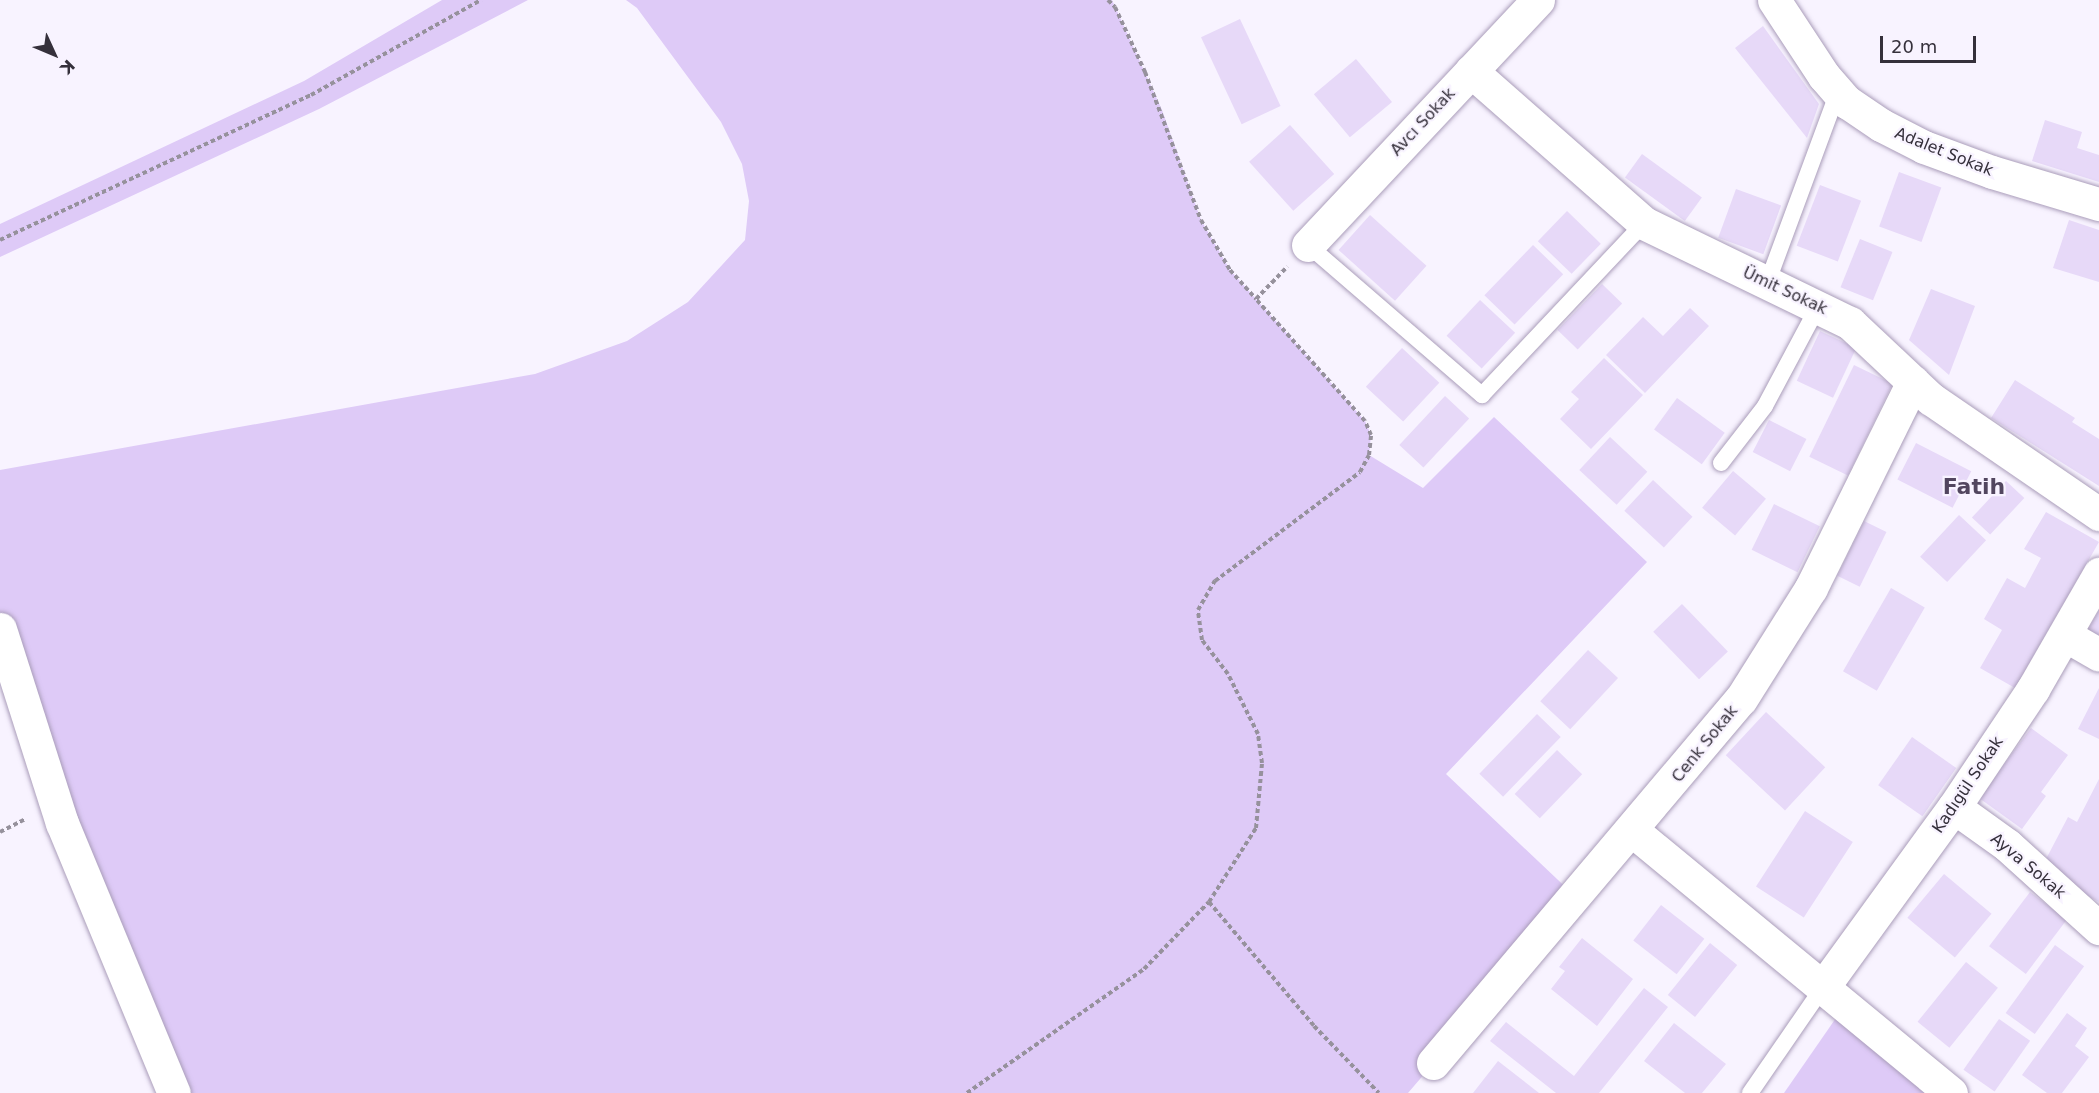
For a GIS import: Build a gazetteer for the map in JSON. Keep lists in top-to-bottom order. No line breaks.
{"streets":{"street":["Avcı Sokak","Adalet Sokak","Ümit Sokak","Cenk Sokak","Kadıgül Sokak","Ayva Sokak"]},"crossings":[["Avcı Sokak","Ümit Sokak"],["Ümit Sokak","Cenk Sokak"],["Kadıgül Sokak","Ayva Sokak"]],"districts":["Fatih"],"scale_bar":"20 m","north":"bottom right"}
